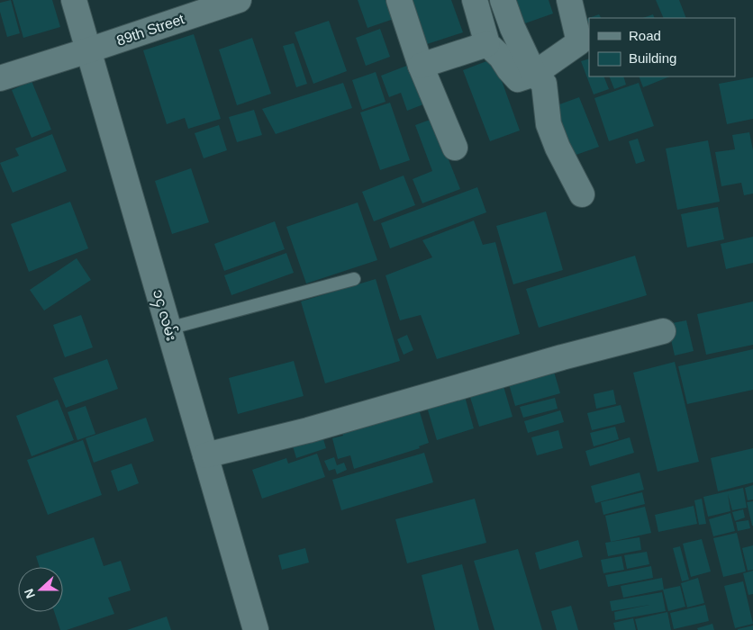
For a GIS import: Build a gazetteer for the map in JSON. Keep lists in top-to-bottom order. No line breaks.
{"streets":{"street":["89th Street","၁၄ လမ်း"]},"crossings":[["89th Street","၁၄ လမ်း"]],"legend":["Road","Building"],"north":"left"}
